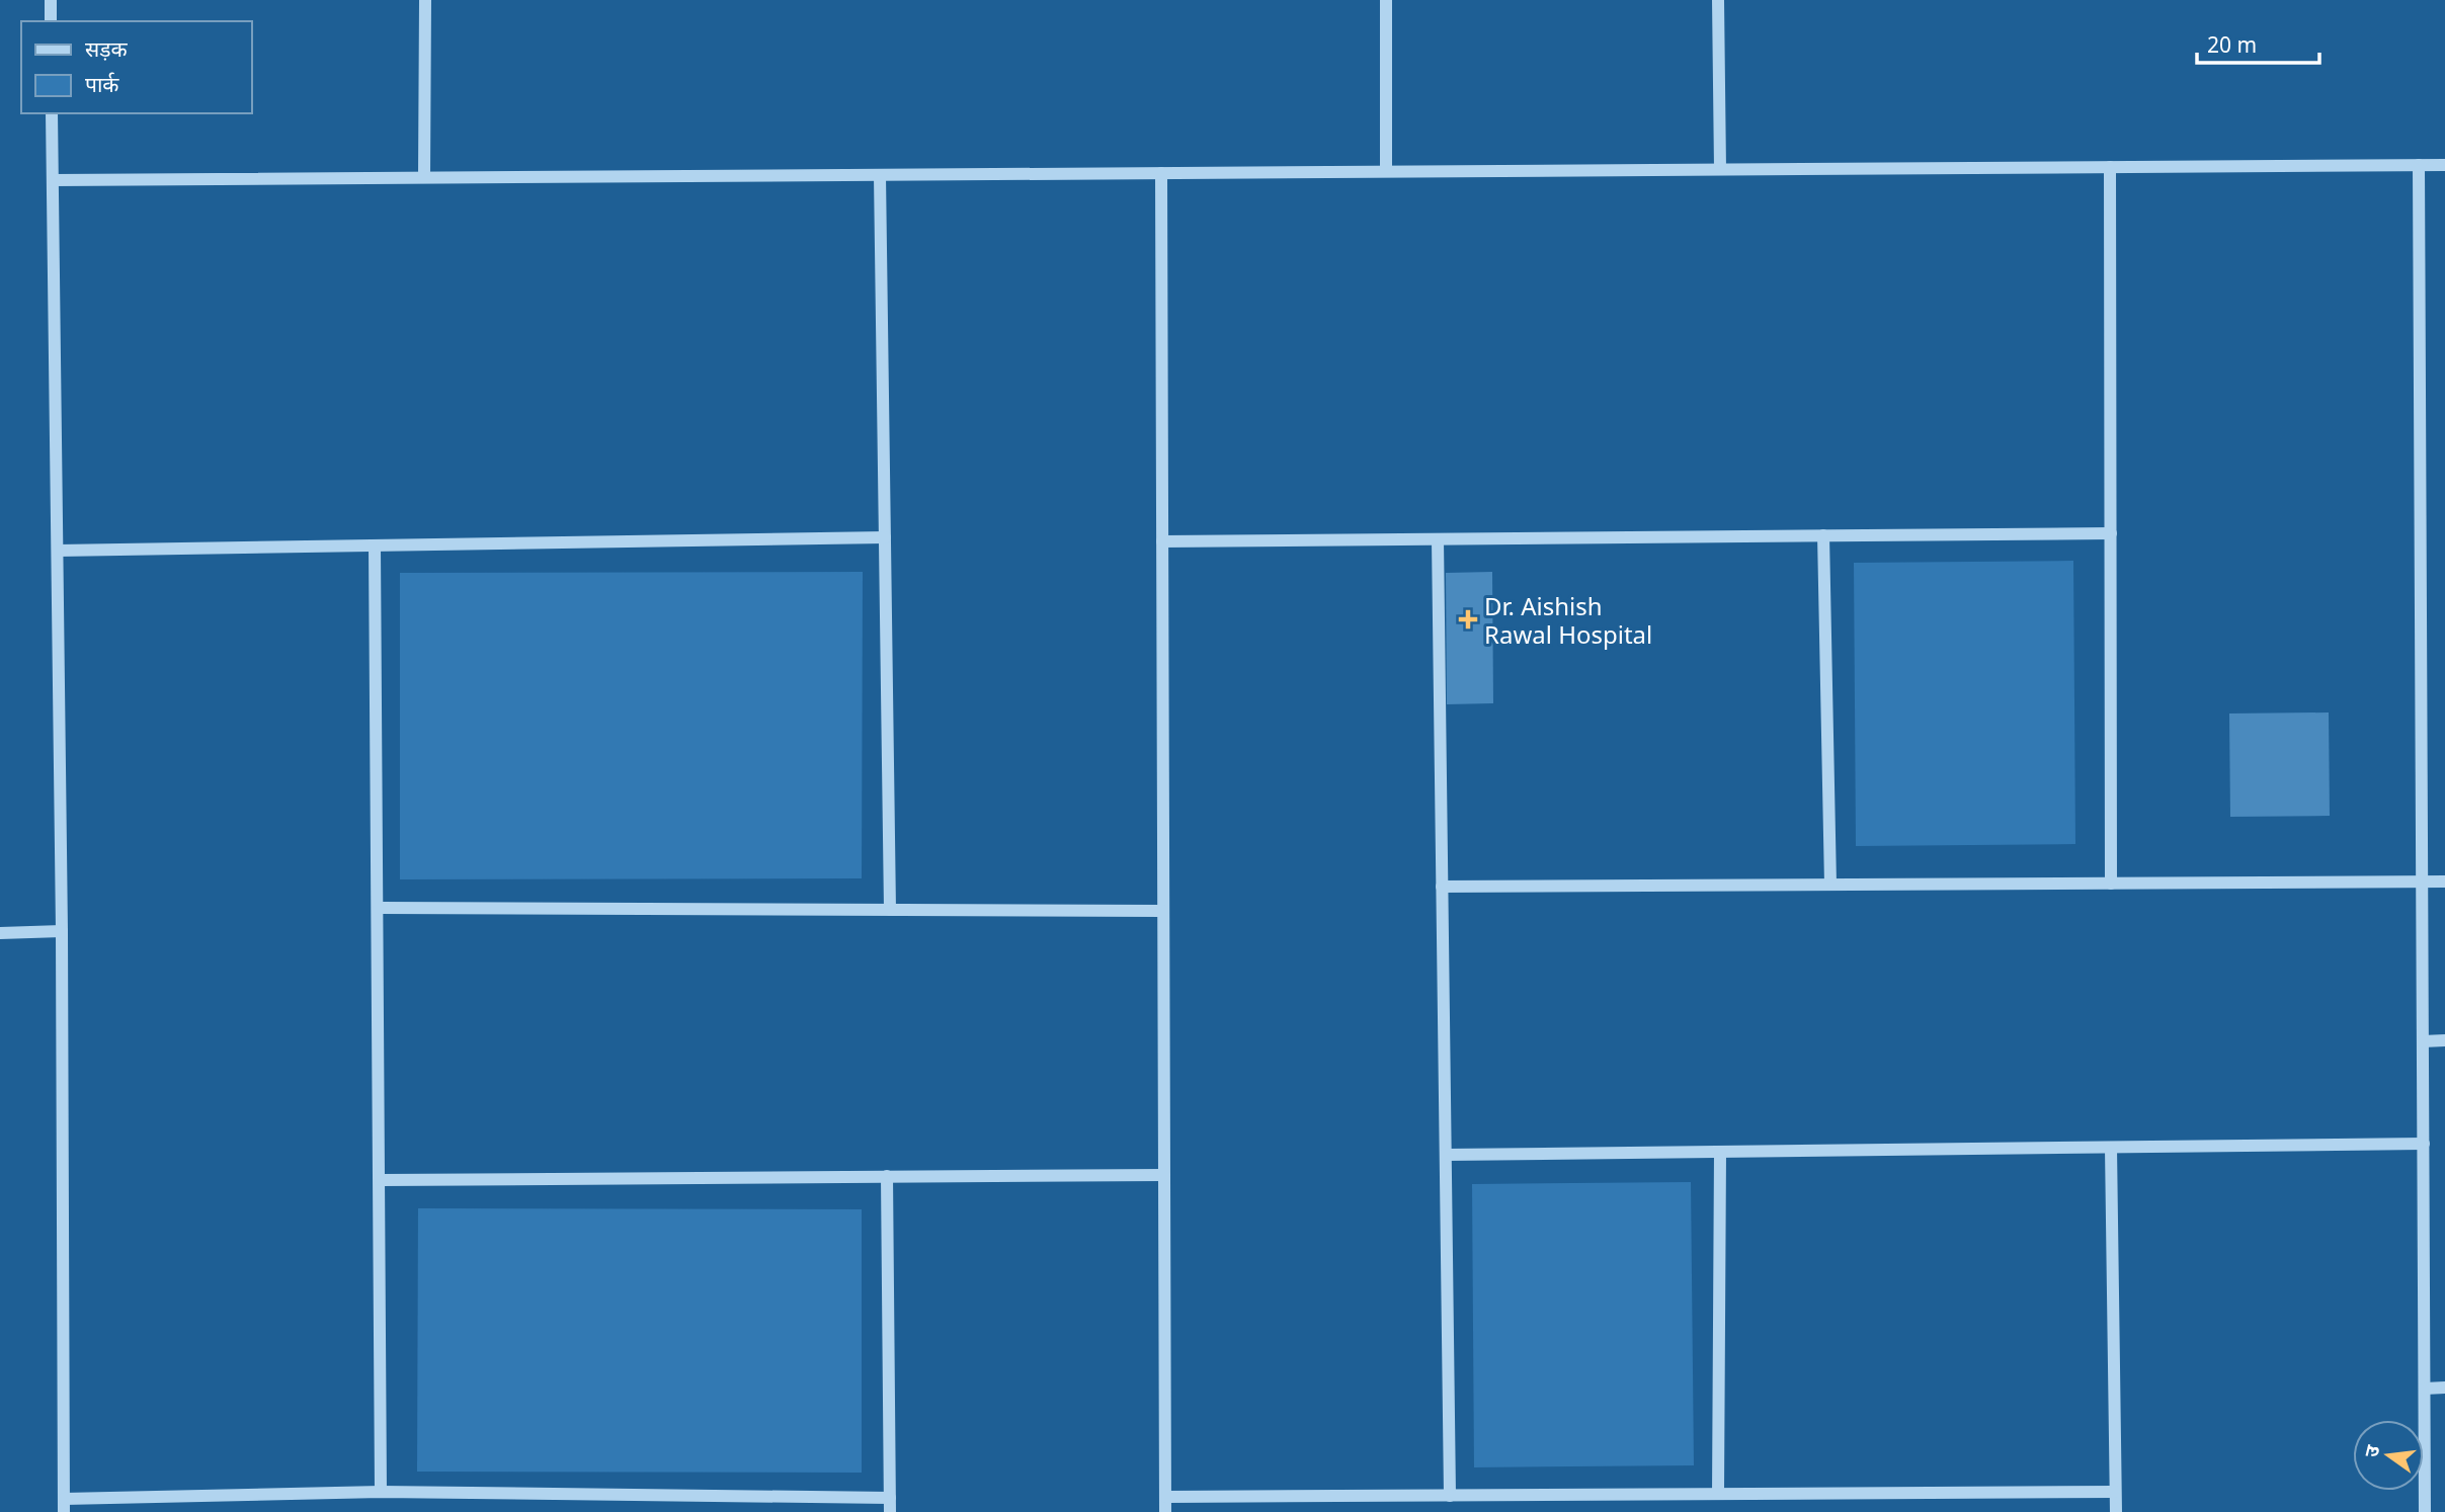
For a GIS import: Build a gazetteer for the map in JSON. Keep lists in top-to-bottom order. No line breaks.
{"places":{"health":["Dr. Aishish Rawal Hospital"]},"legend":["सड़क","पार्क"],"scale_bar":"20 m","north":"left"}
